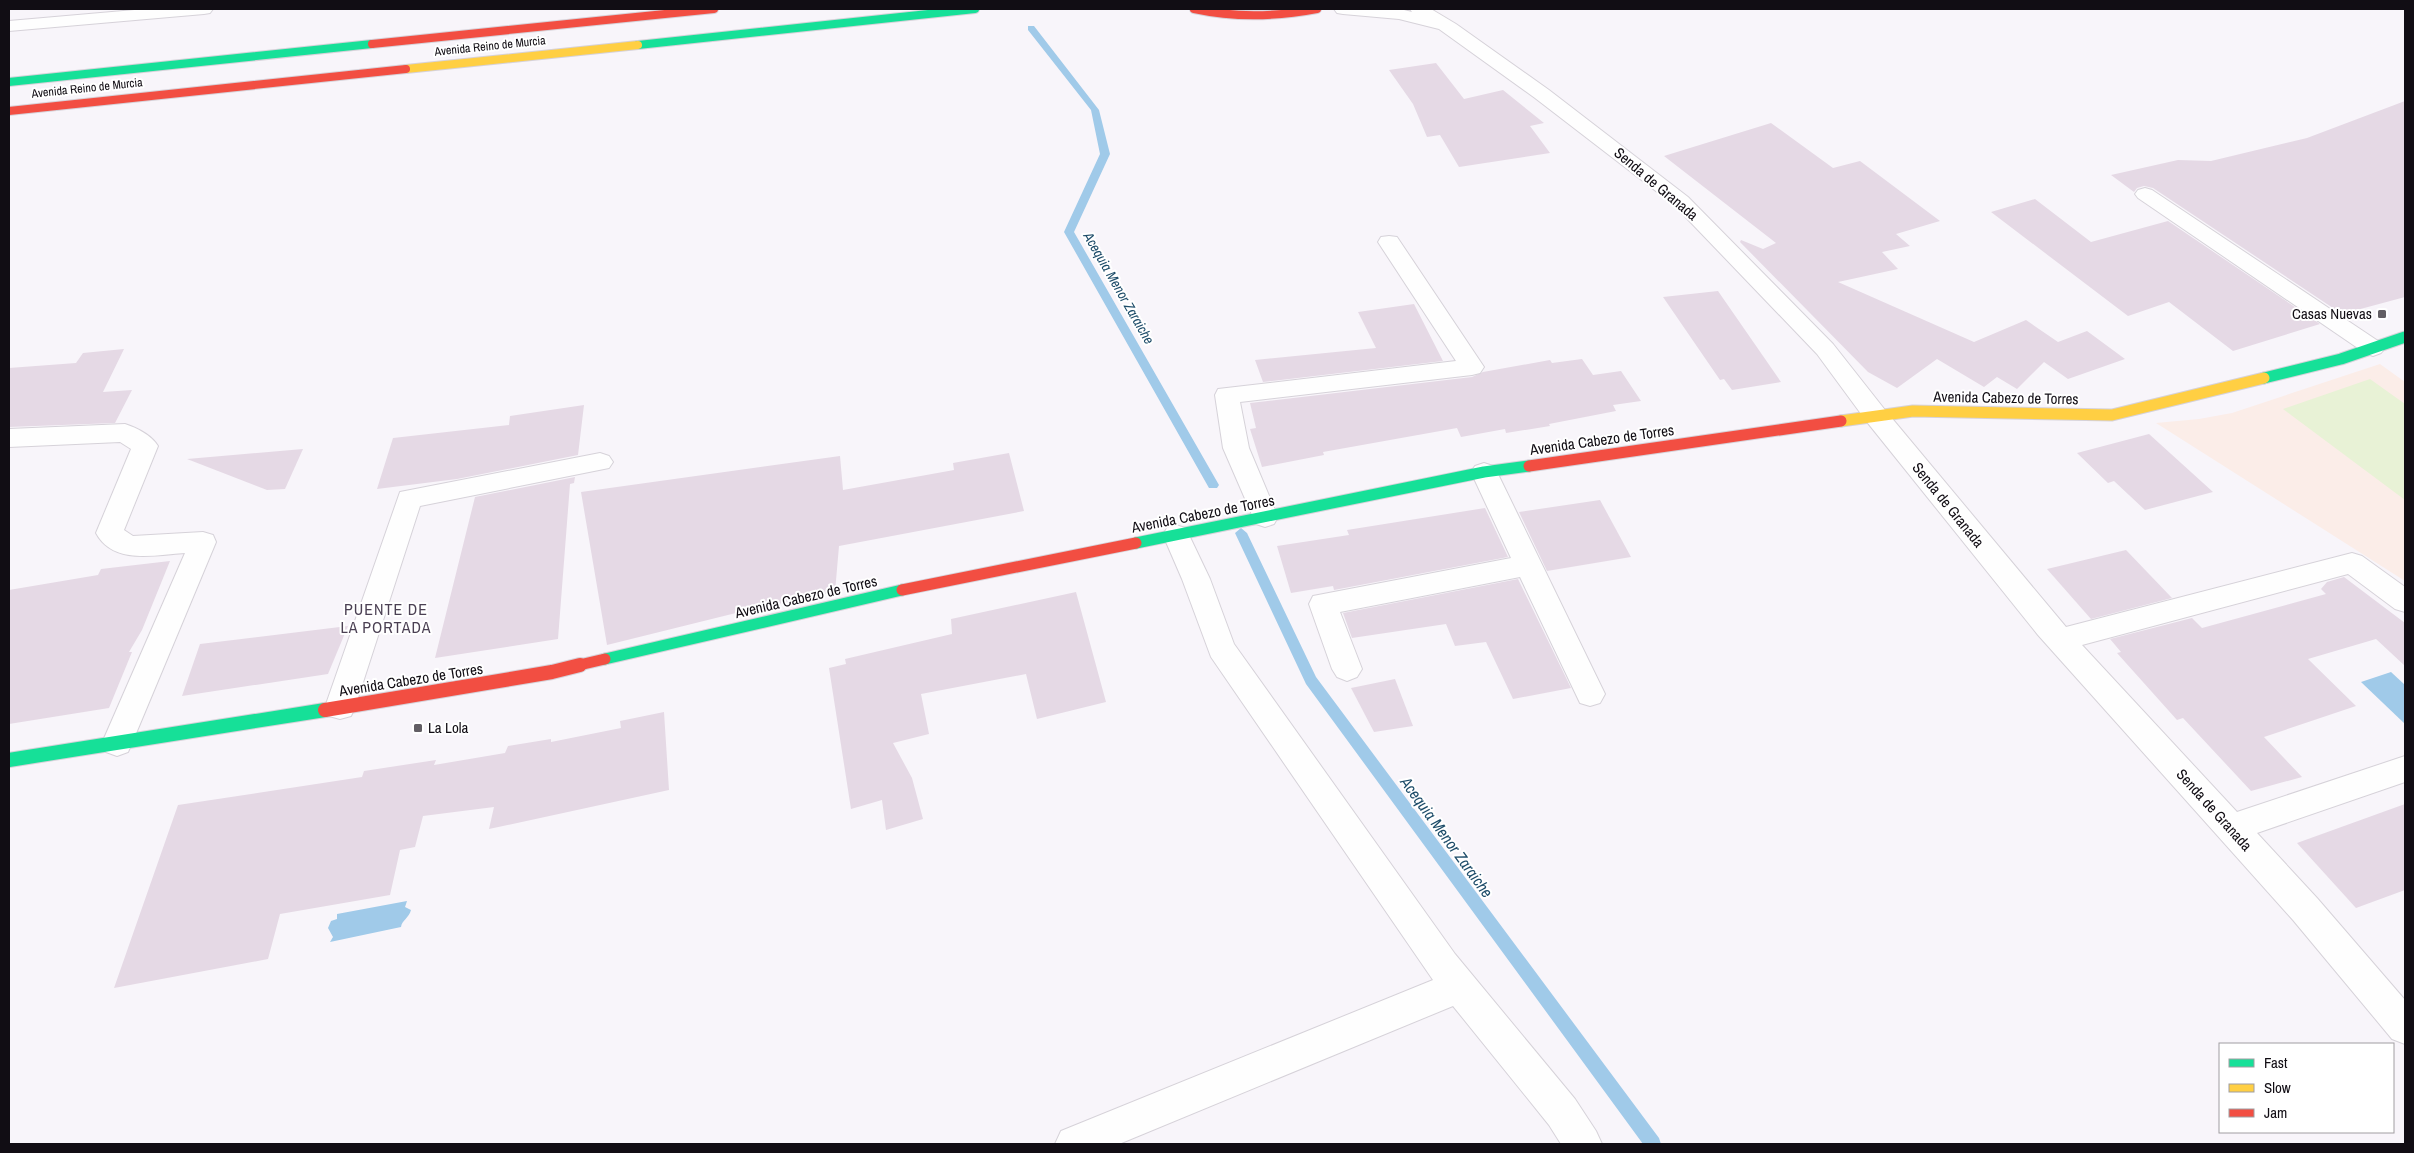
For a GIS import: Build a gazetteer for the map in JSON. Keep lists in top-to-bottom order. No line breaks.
{"streets":{"street":["Avenida Reino de Murcia","Senda de Granada","Avenida Cabezo de Torres"]},"crossings":[["Senda de Granada","Avenida Cabezo de Torres"]],"districts":["PUENTE DE LA PORTADA"],"water":["Acequia Menor Zaraiche"],"places":{"transit":["Casas Nuevas","La Lola"]},"legend":["Fast","Slow","Jam"]}
